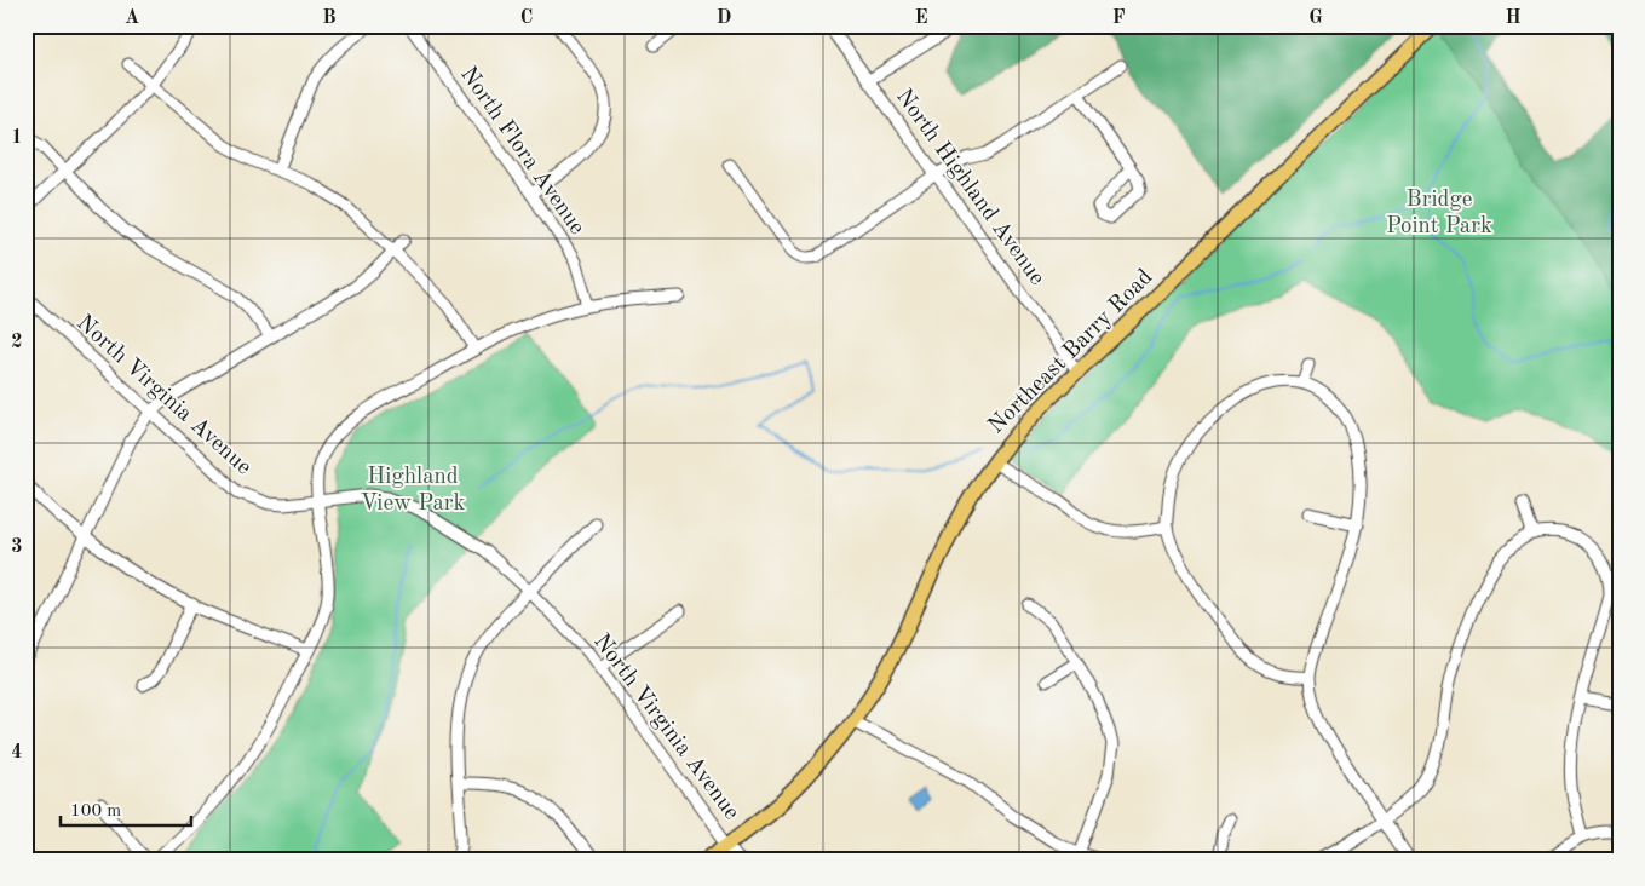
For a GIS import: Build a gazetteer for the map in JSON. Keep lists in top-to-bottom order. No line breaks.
{"streets":{"main road":["Northeast Barry Road"],"street":["North Flora Avenue","North Highland Avenue","North Virginia Avenue"]},"crossings":[["North Highland Avenue","Northeast Barry Road"],["Northeast Barry Road","North Virginia Avenue"]],"parks":["Bridge Point Park","Highland View Park"],"scale_bar":"100 m","grid":{"columns":["A","B","C","D","E","F","G","H"],"rows":["1","2","3","4"]}}
